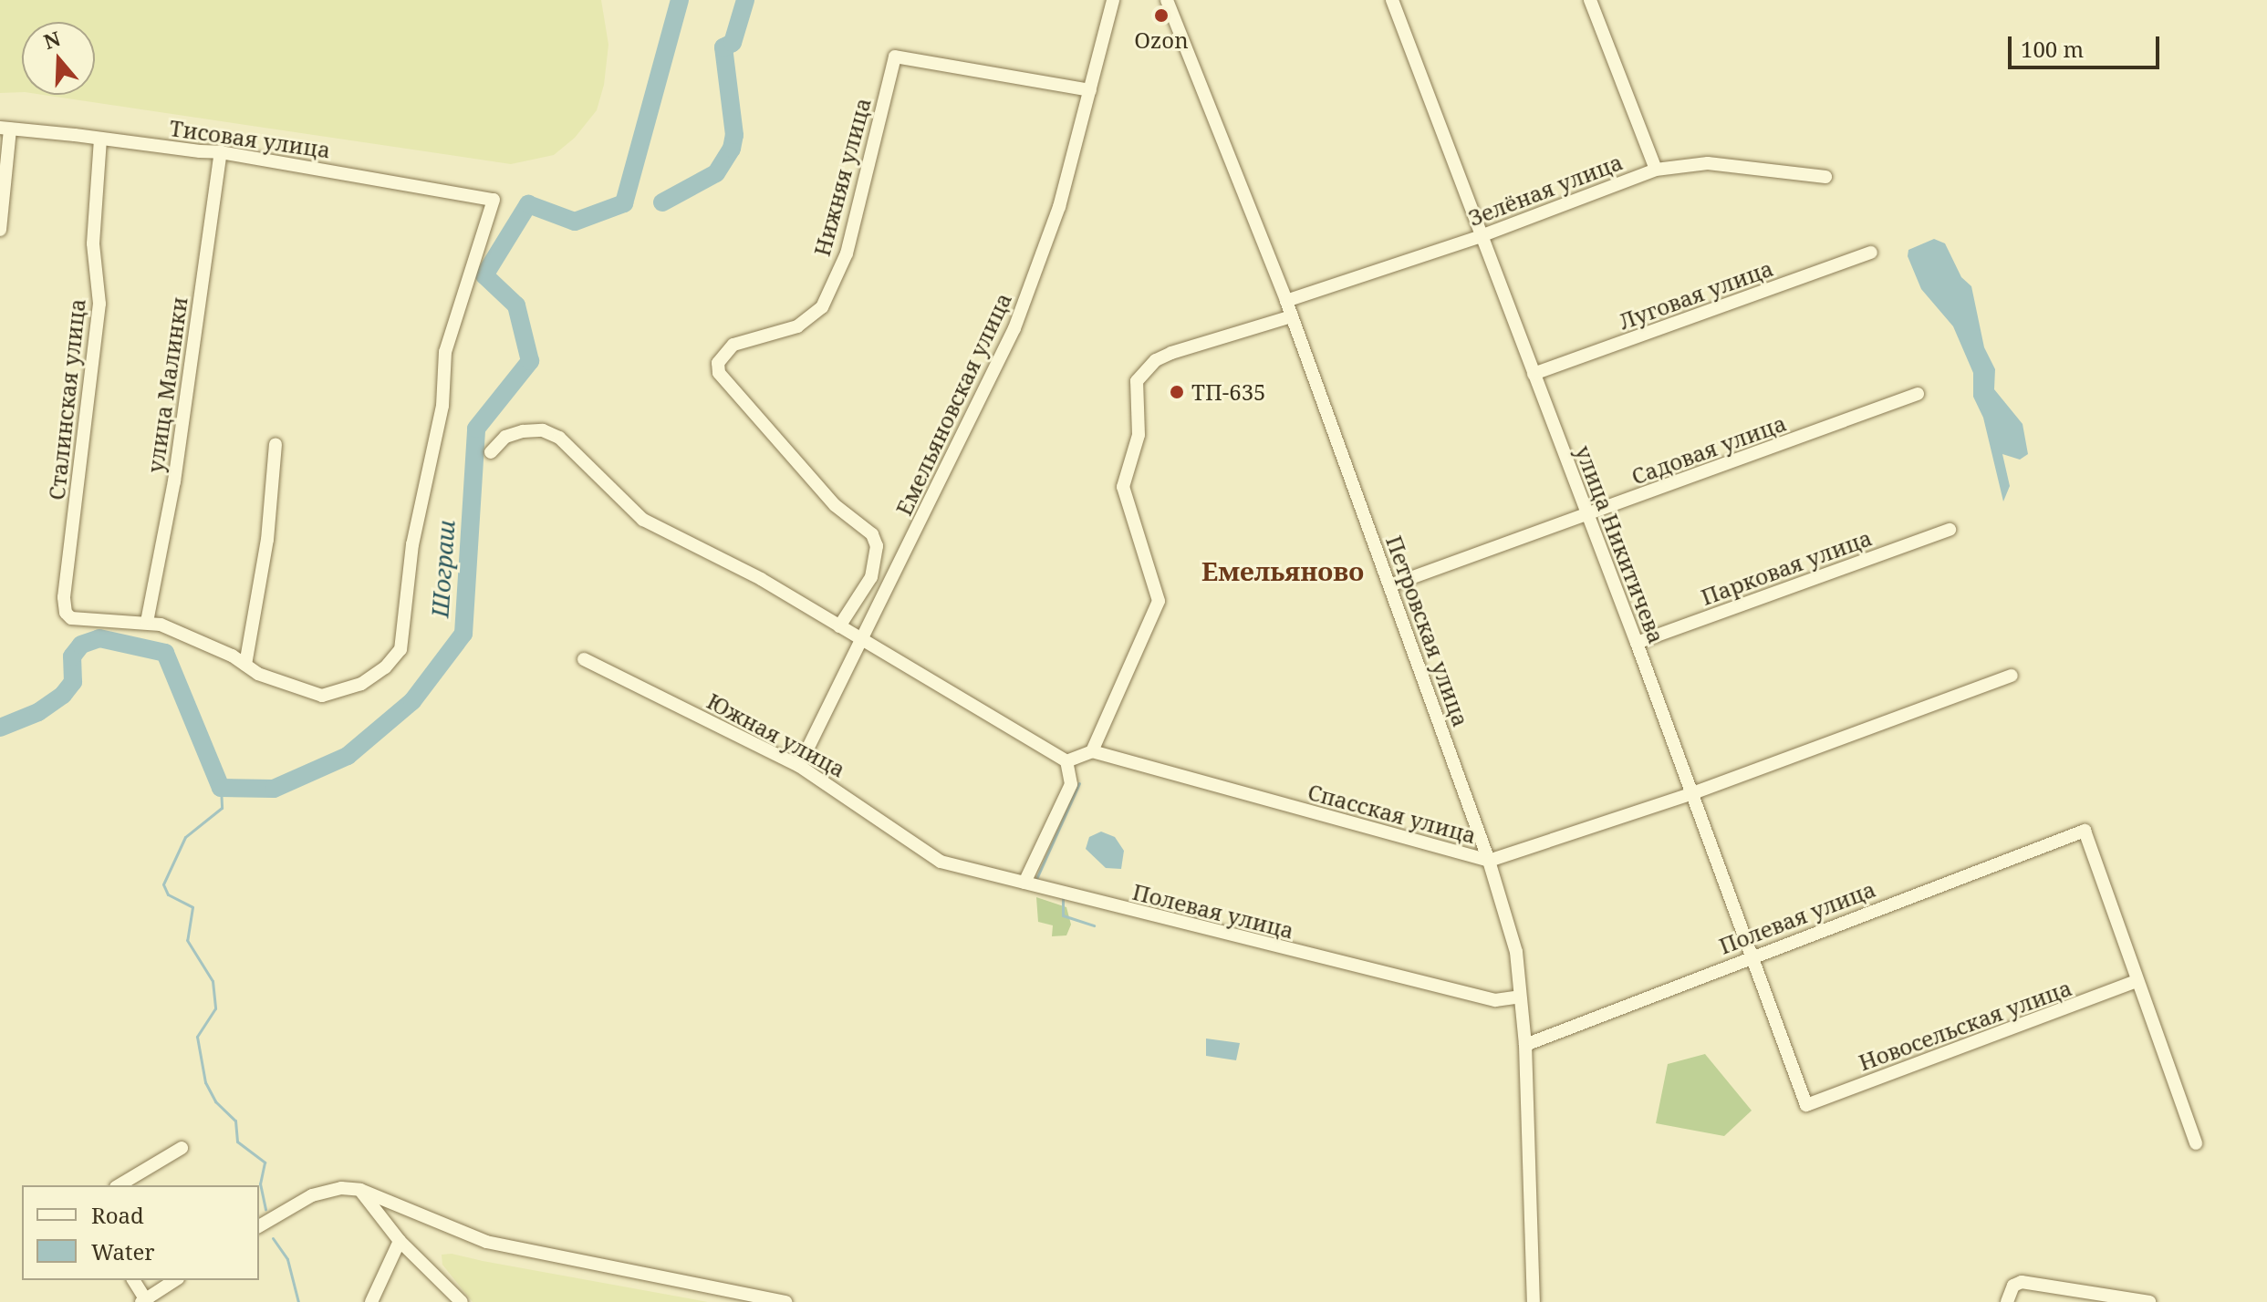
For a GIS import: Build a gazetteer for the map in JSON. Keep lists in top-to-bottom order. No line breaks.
{"streets":{"street":["Тисовая улица","Нижняя улица","Зелёная улица","Луговая улица","улица Малинки","Сталинская улица","Емельяновская улица","Садовая улица","улица Никитичева","Парковая улица","Петровская улица","Южная улица","Спасская улица","Полевая улица","Новосельская улица"]},"crossings":[["Тисовая улица","улица Малинки"],["Тисовая улица","Сталинская улица"],["Нижняя улица","Емельяновская улица"],["Зелёная улица","улица Никитичева"],["Зелёная улица","Петровская улица"],["Луговая улица","улица Никитичева"],["улица Малинки","Сталинская улица"],["Емельяновская улица","Южная улица"],["Садовая улица","улица Никитичева"],["Садовая улица","Петровская улица"],["улица Никитичева","Парковая улица"],["улица Никитичева","Спасская улица"],["улица Никитичева","Полевая улица"],["улица Никитичева","Новосельская улица"],["Петровская улица","Спасская улица"],["Петровская улица","Полевая улица"],["Южная улица","Полевая улица"],["Полевая улица","Новосельская улица"]],"districts":["Емельяново"],"water":["Шограш"],"places":["Ozon","ТП-635"],"legend":["Road","Water"],"scale_bar":"100 m","north":"top"}
